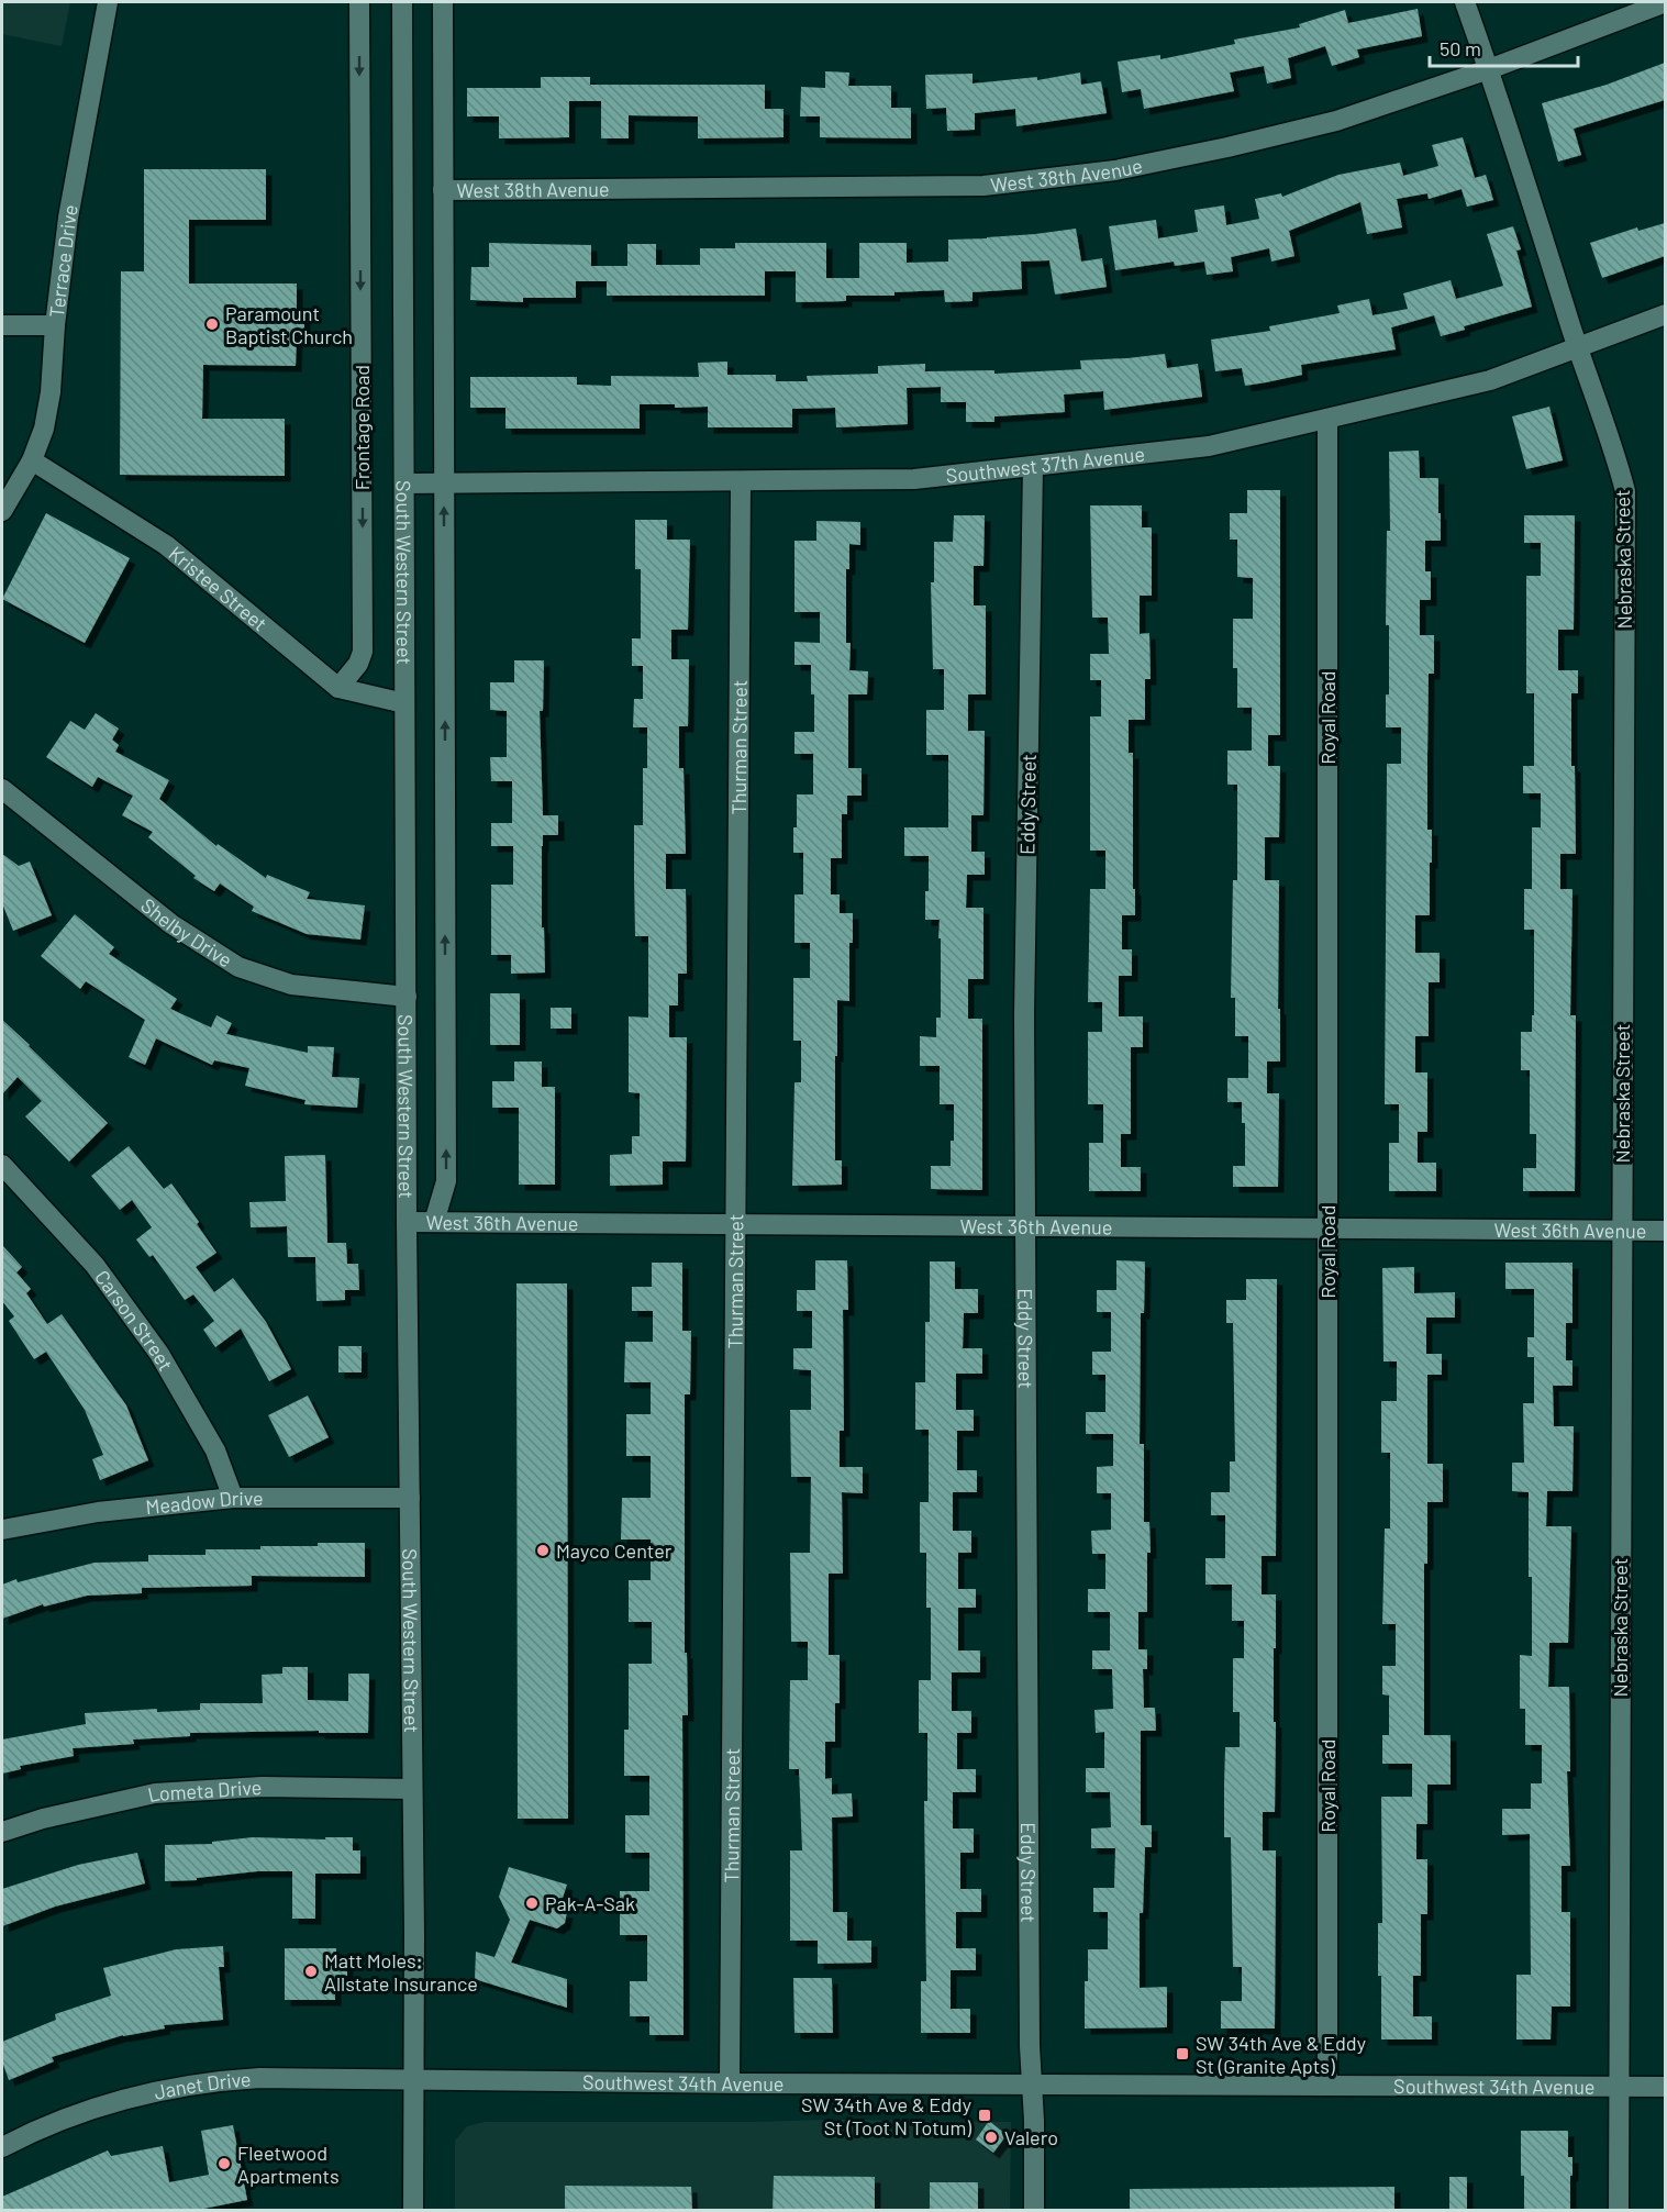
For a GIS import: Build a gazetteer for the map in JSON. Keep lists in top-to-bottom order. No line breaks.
{"streets":{"street":["West 38th Avenue","Terrace Drive","Frontage Road","Southwest 37th Avenue","Nebraska Street","South Western Street","Kristee Street","Royal Road","Thurman Street","Eddy Street","Shelby Drive","West 36th Avenue","Carson Street","Meadow Drive","Lometa Drive","Southwest 34th Avenue","Janet Drive"]},"crossings":[["West 38th Avenue","Nebraska Street"],["Terrace Drive","Kristee Street"],["Frontage Road","Kristee Street"],["Southwest 37th Avenue","Nebraska Street"],["Southwest 37th Avenue","South Western Street"],["Southwest 37th Avenue","Royal Road"],["Southwest 37th Avenue","Thurman Street"],["Southwest 37th Avenue","Eddy Street"],["Nebraska Street","West 36th Avenue"],["Nebraska Street","Southwest 34th Avenue"],["South Western Street","Kristee Street"],["South Western Street","Shelby Drive"],["South Western Street","West 36th Avenue"],["South Western Street","Meadow Drive"],["South Western Street","Lometa Drive"],["South Western Street","Southwest 34th Avenue"],["South Western Street","Janet Drive"],["Royal Road","West 36th Avenue"],["Royal Road","Southwest 34th Avenue"],["Thurman Street","West 36th Avenue"],["Thurman Street","Southwest 34th Avenue"],["Eddy Street","West 36th Avenue"],["Eddy Street","Southwest 34th Avenue"],["Carson Street","Meadow Drive"],["Southwest 34th Avenue","Janet Drive"]],"places":{"other":["Paramount Baptist Church","Mayco Center","Pak-A-Sak","Matt Moles: Allstate Insurance","Valero","Fleetwood Apartments"],"transit":["SW 34th Ave & Eddy St (Granite Apts)","SW 34th Ave & Eddy St (Toot N Totum)"]},"scale_bar":"50 m"}
